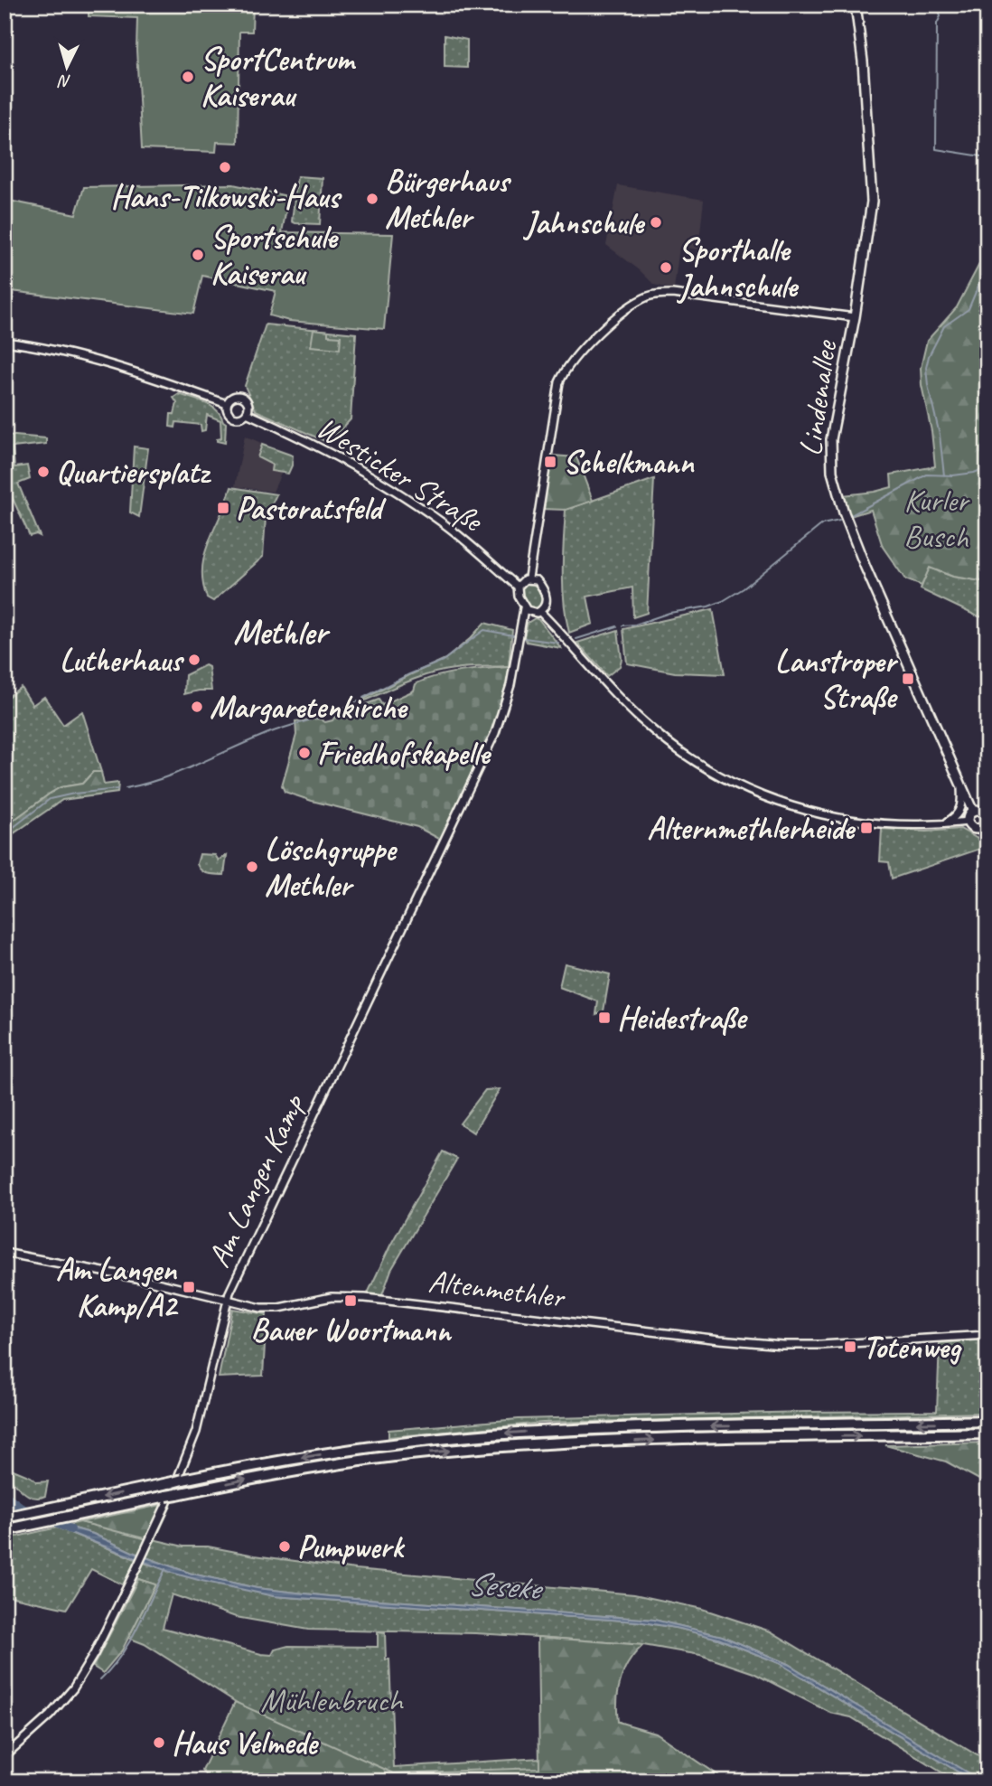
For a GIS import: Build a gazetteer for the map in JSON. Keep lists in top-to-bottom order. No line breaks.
{"streets":{"main road":["Lindenallee"],"street":["Westicker Straße","Am Langen Kamp","Altenmethler"]},"crossings":[["Westicker Straße","Am Langen Kamp"],["Am Langen Kamp","Altenmethler"]],"districts":["Methler"],"water":["Seseke"],"parks":["Kurler Busch","Mühlenbruch"],"places":{"other":["SportCentrum Kaiserau","Hans-Tilkowski-Haus","Bürgerhaus Methler","Jahnschule","Sportschule Kaiserau","Sporthalle Jahnschule","Quartiersplatz","Lutherhaus","Margaretenkirche","Friedhofskapelle","Löschgruppe Methler","Pumpwerk","Haus Velmede"],"transit":["Schelkmann","Pastoratsfeld","Lanstroper Straße","Alternmethlerheide","Heidestraße","Am Langen Kamp/A2","Bauer Woortmann","Totenweg"]},"north":"bottom"}
